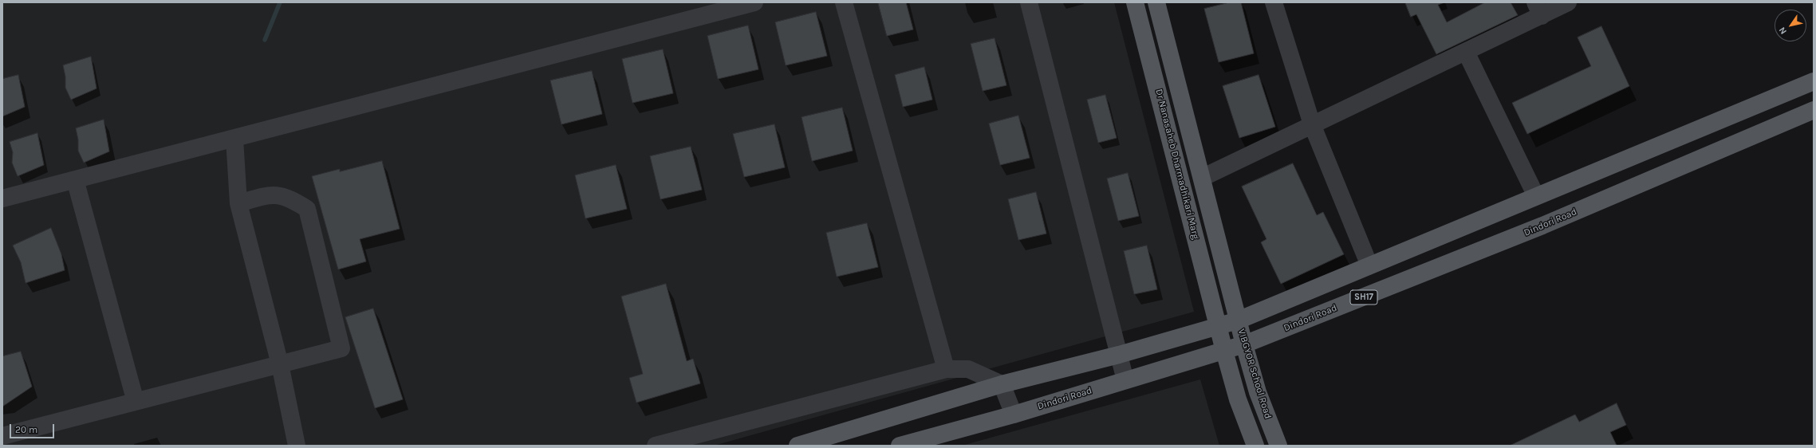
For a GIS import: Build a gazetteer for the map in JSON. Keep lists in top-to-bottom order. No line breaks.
{"streets":{"main road":["Dr Nanasaheb Dharmadhikari Marg","Dindori Road","SH17","VIBGYOR School Road"]},"crossings":[["Dr Nanasaheb Dharmadhikari Marg","VIBGYOR School Road"],["Dindori Road","VIBGYOR School Road"]],"scale_bar":"20 m","north":"bottom left"}
